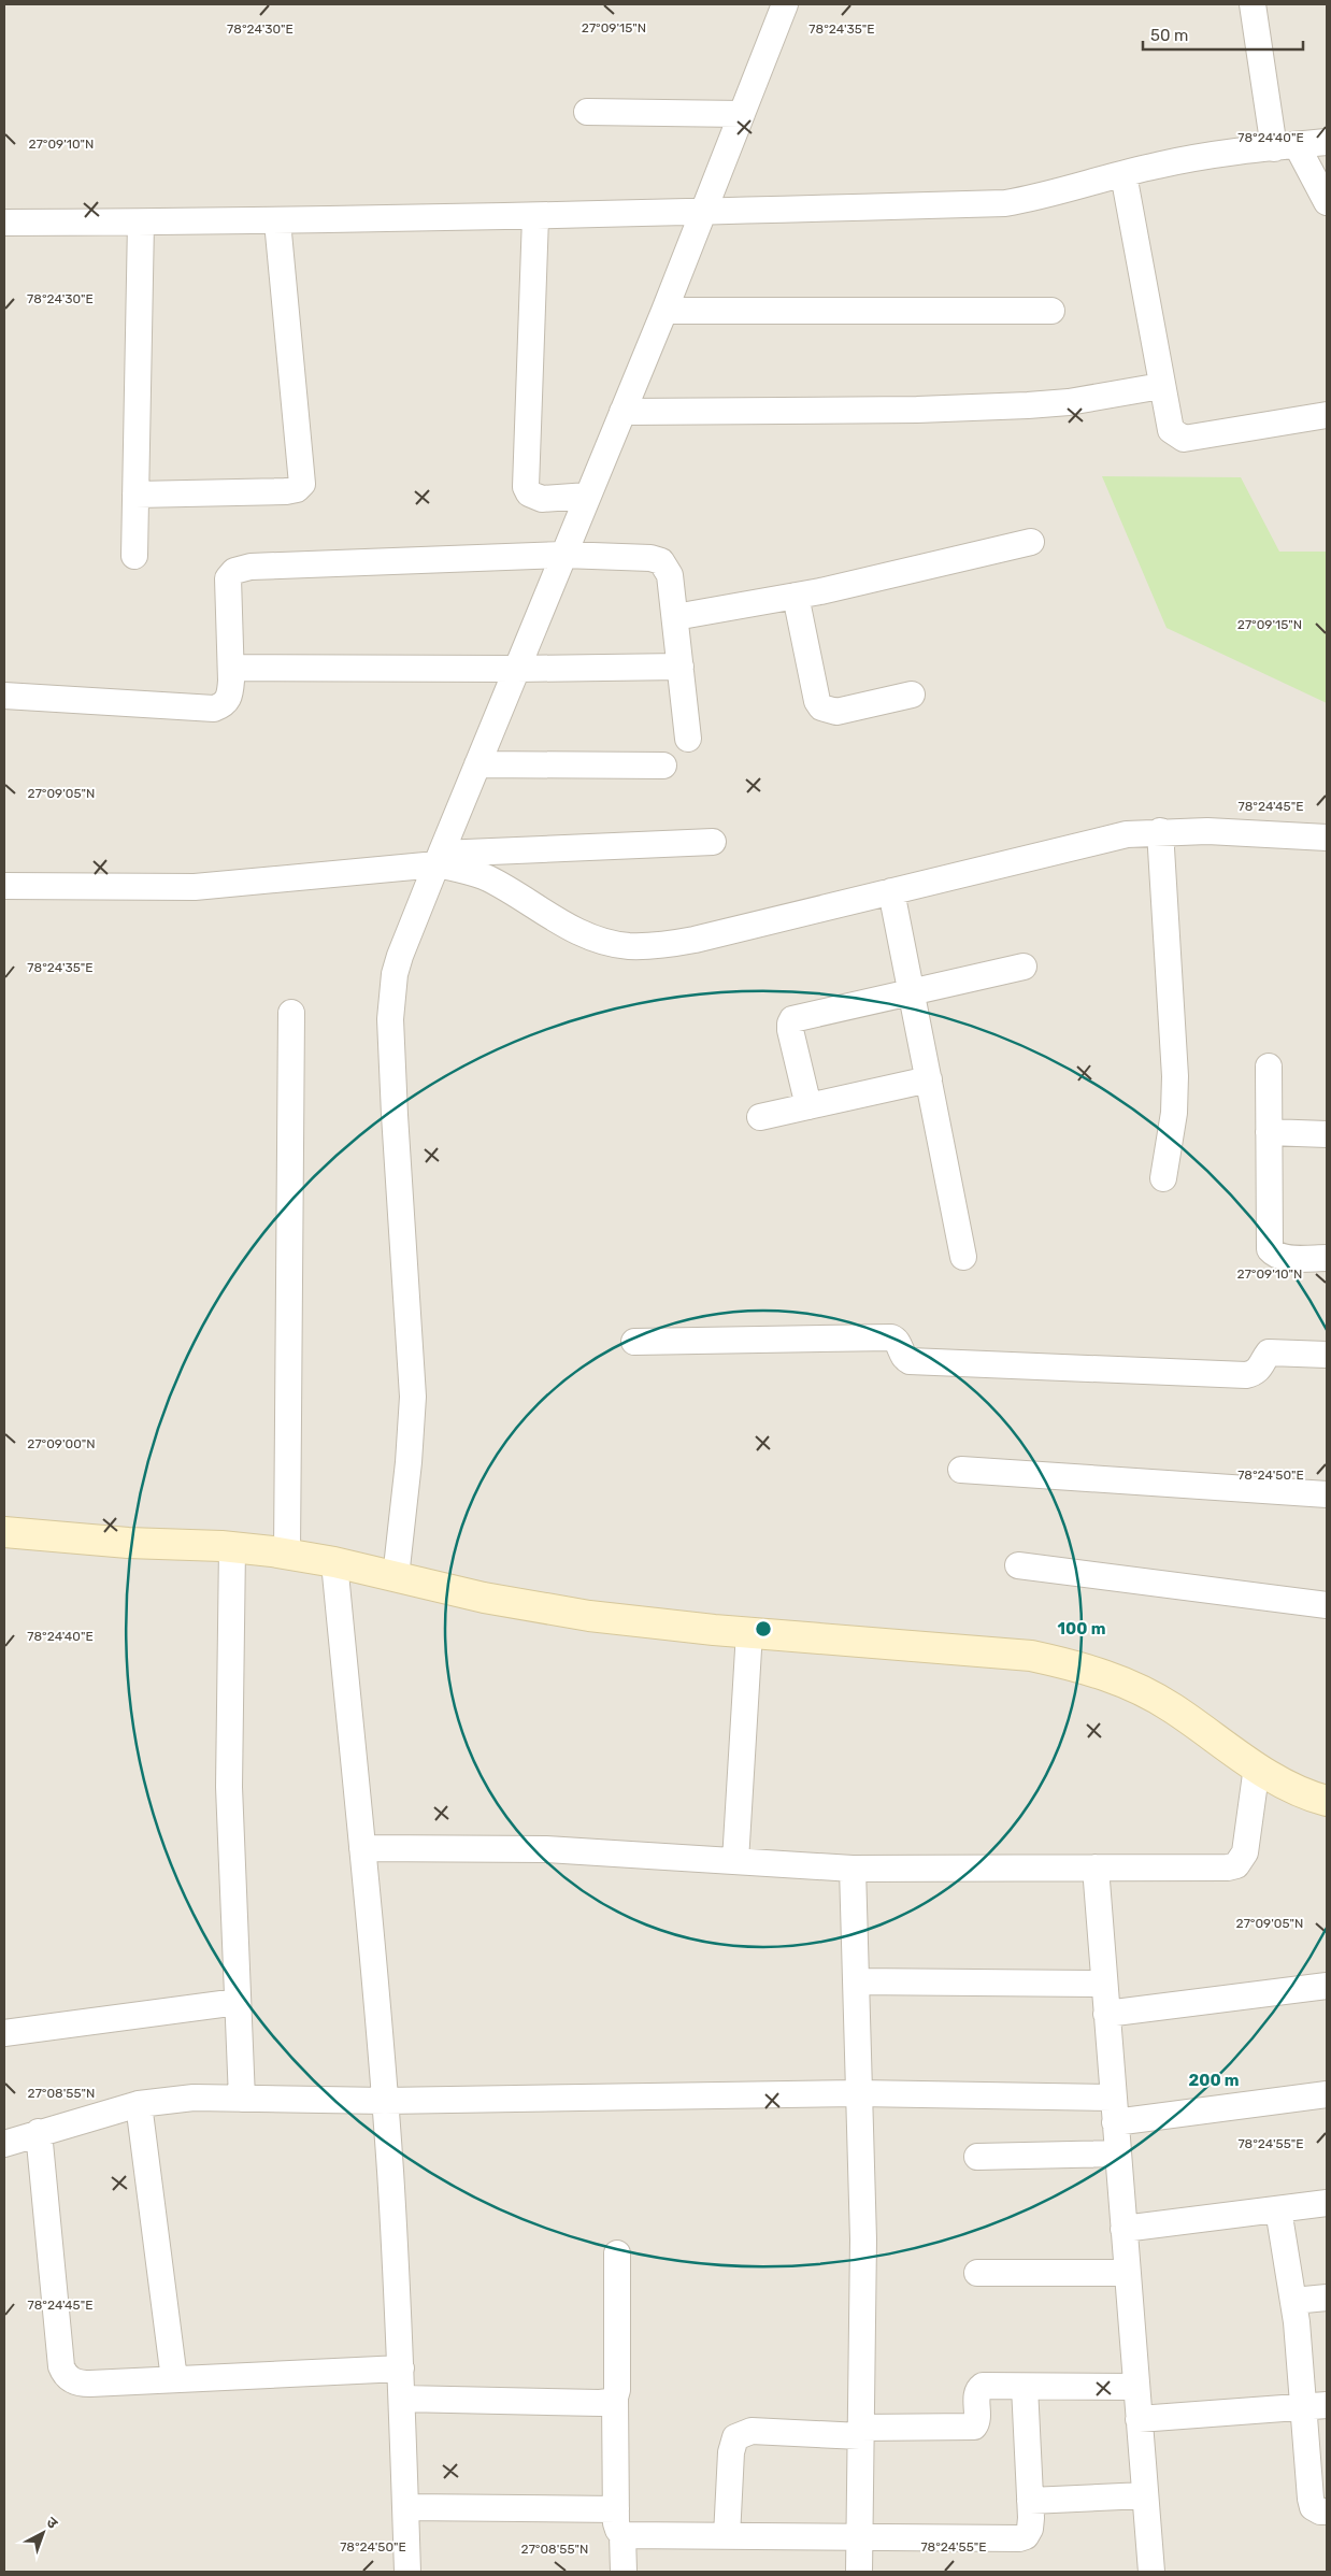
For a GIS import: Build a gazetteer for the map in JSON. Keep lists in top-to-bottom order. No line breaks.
{"scale_bar":"50 m","north":"top right","coordinates":["27°09'15\"N","78°24'30\"E","78°24'35\"E","78°24'40\"E","27°09'10\"N","27°09'05\"N","78°24'45\"E","27°09'00\"N","78°24'50\"E","27°08'55\"N","78°24'55\"E"],"rings":["100 m","200 m"]}
